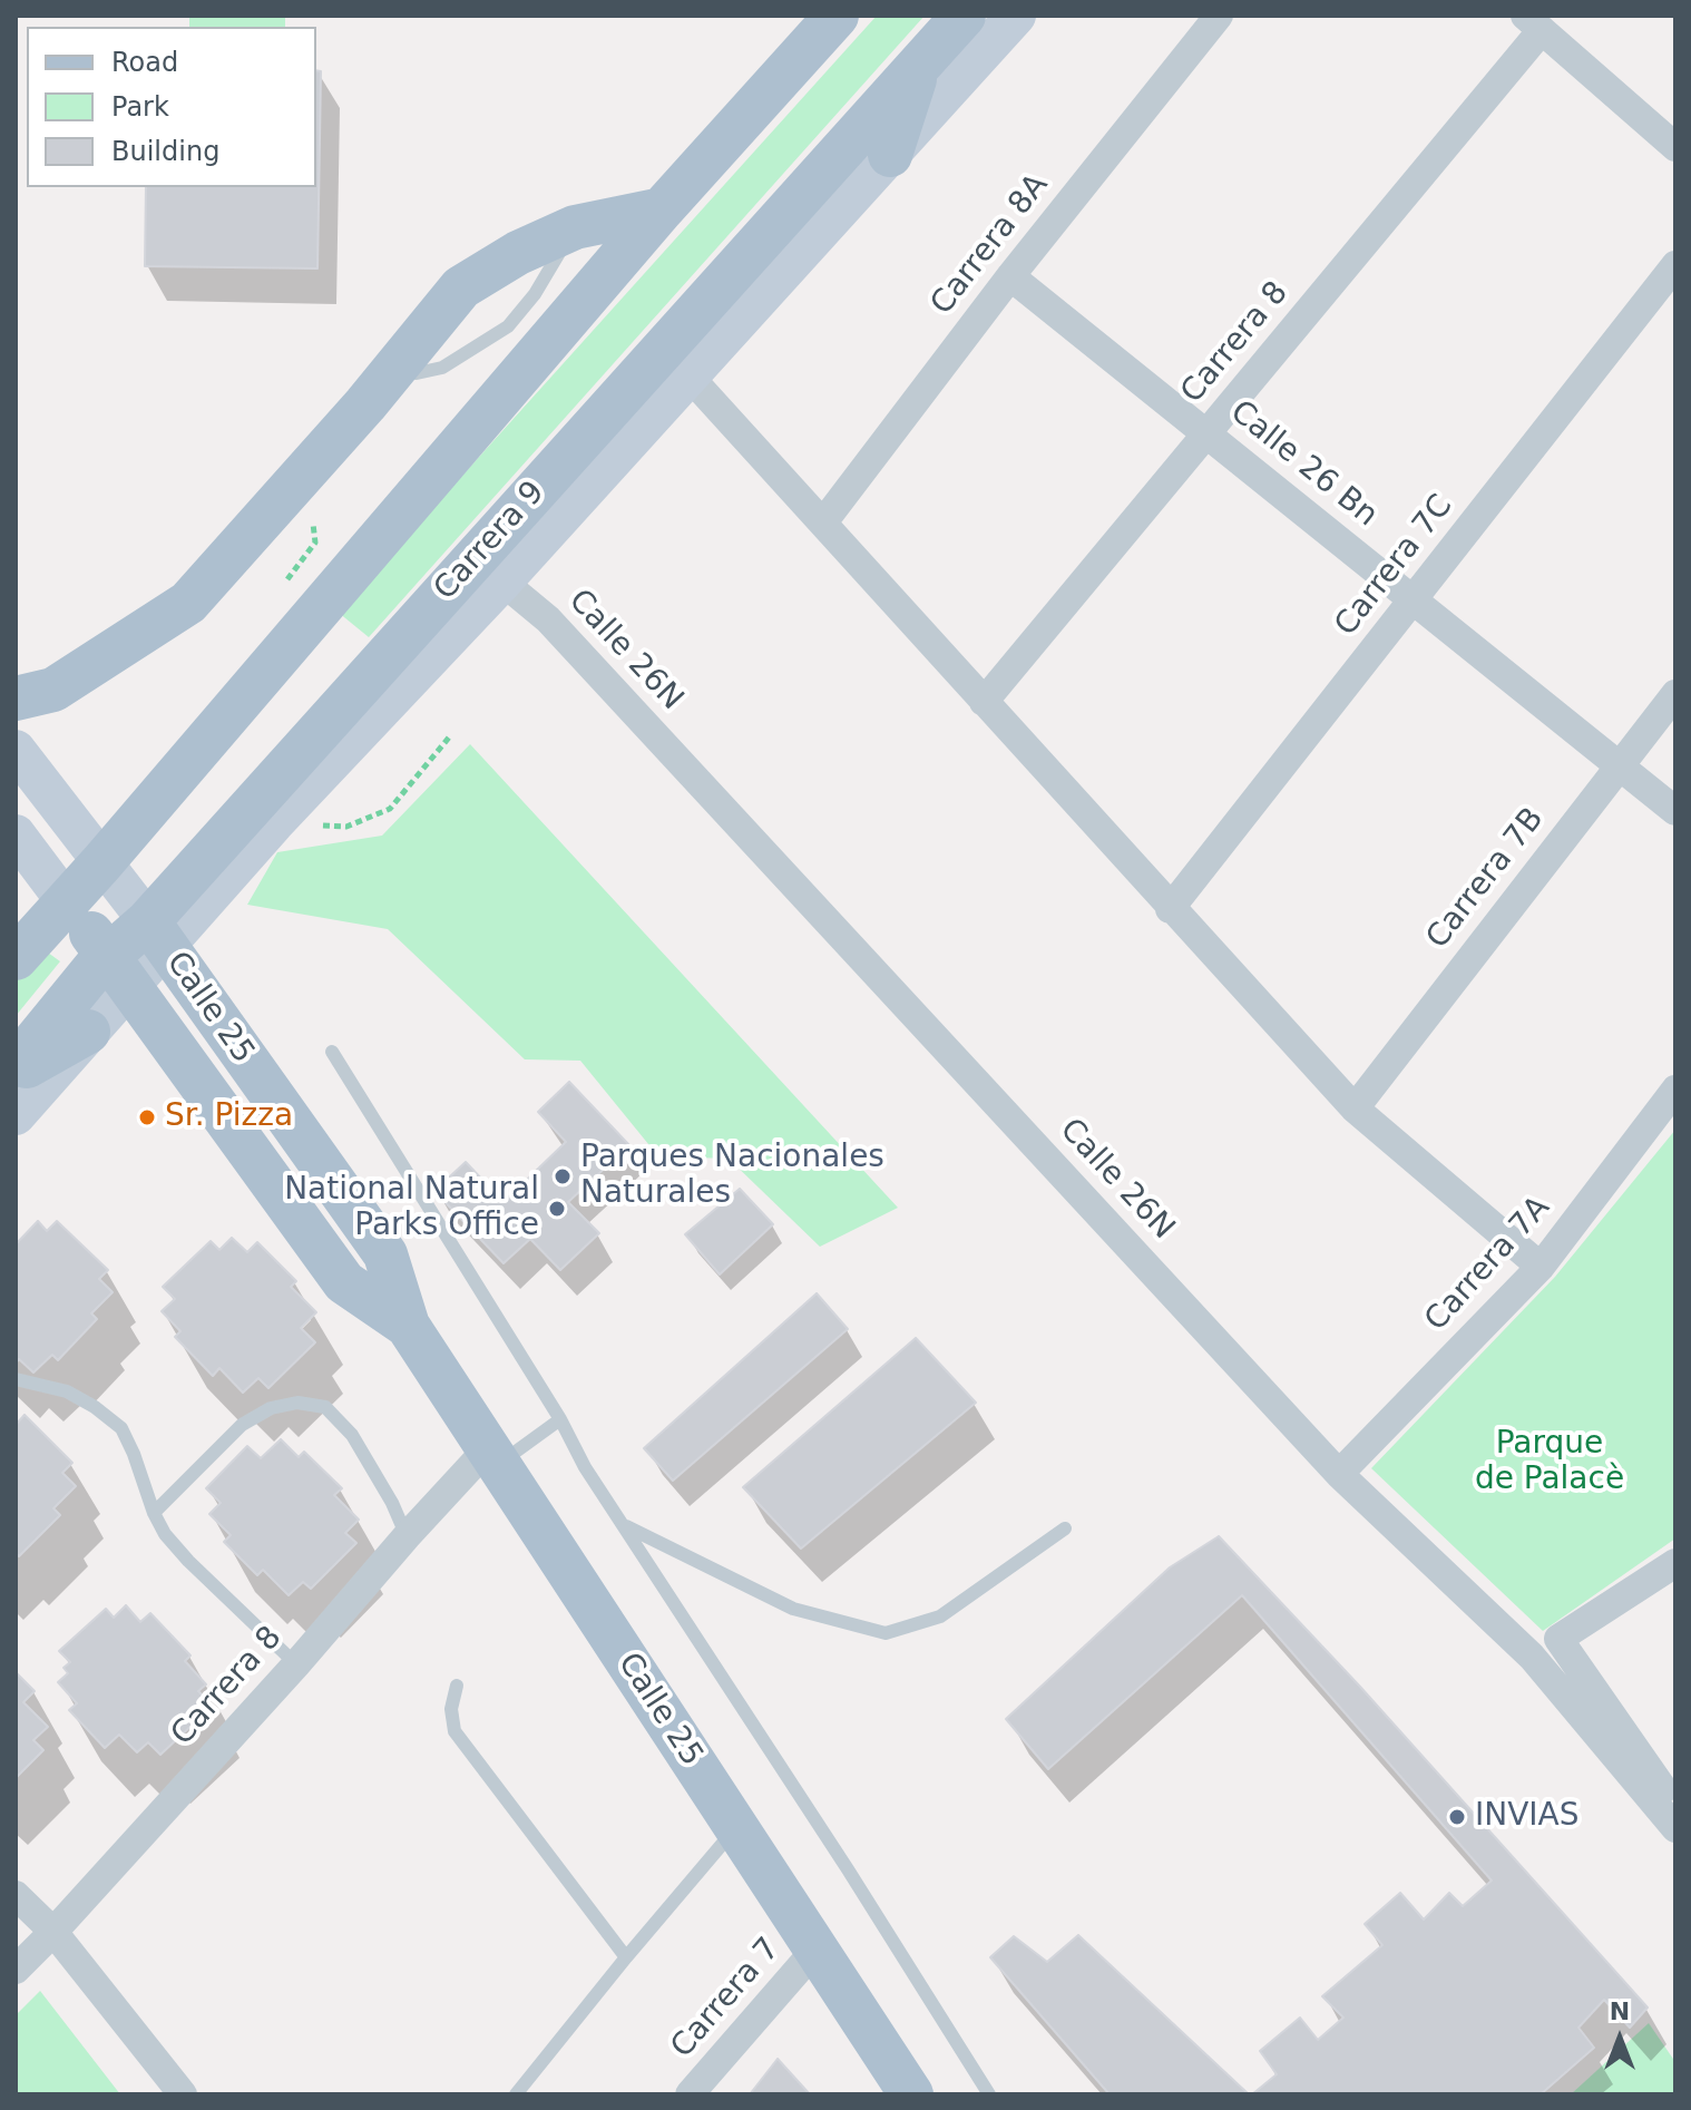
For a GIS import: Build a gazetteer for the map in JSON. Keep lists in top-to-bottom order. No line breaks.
{"streets":{"main road":["Carrera 9","Calle 25"],"street":["Carrera 8A","Carrera 8","Calle 26 Bn","Carrera 7C","Calle 26N","Carrera 7B","Carrera 7A","Carrera 7"]},"crossings":[["Carrera 8A","Calle 26 Bn"],["Carrera 8","Calle 26 Bn"],["Carrera 8","Calle 25"],["Calle 26 Bn","Carrera 7C"],["Calle 26 Bn","Carrera 7B"],["Carrera 9","Calle 25"],["Calle 26N","Carrera 7A"],["Calle 25","Carrera 7"]],"parks":["Parque de Palacè"],"places":["Sr. Pizza","Parques Nacionales Naturales","National Natural Parks Office","INVIAS"],"legend":["Road","Park","Building"],"north":"top"}
